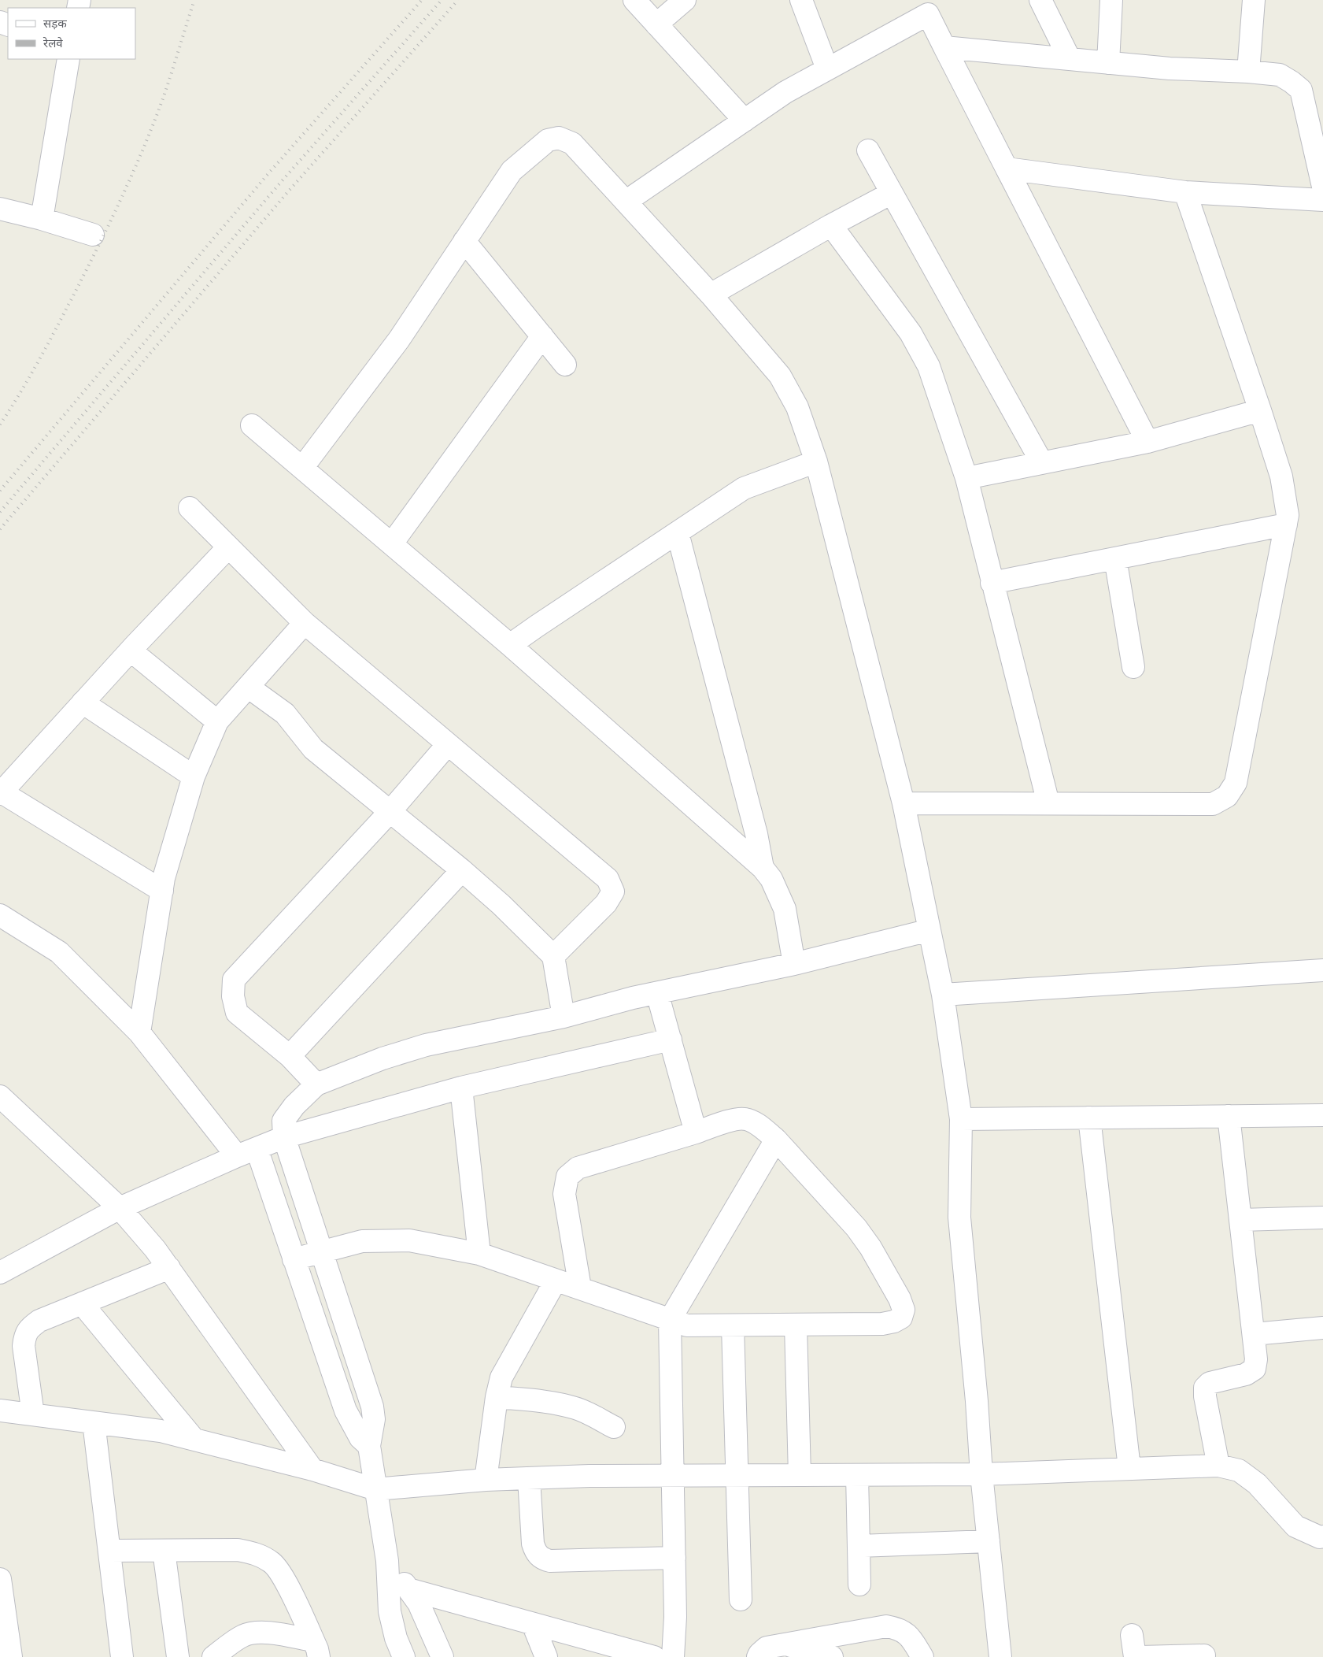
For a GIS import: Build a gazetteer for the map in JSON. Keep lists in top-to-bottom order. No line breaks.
{"legend":["सड़क","रेलवे"]}
